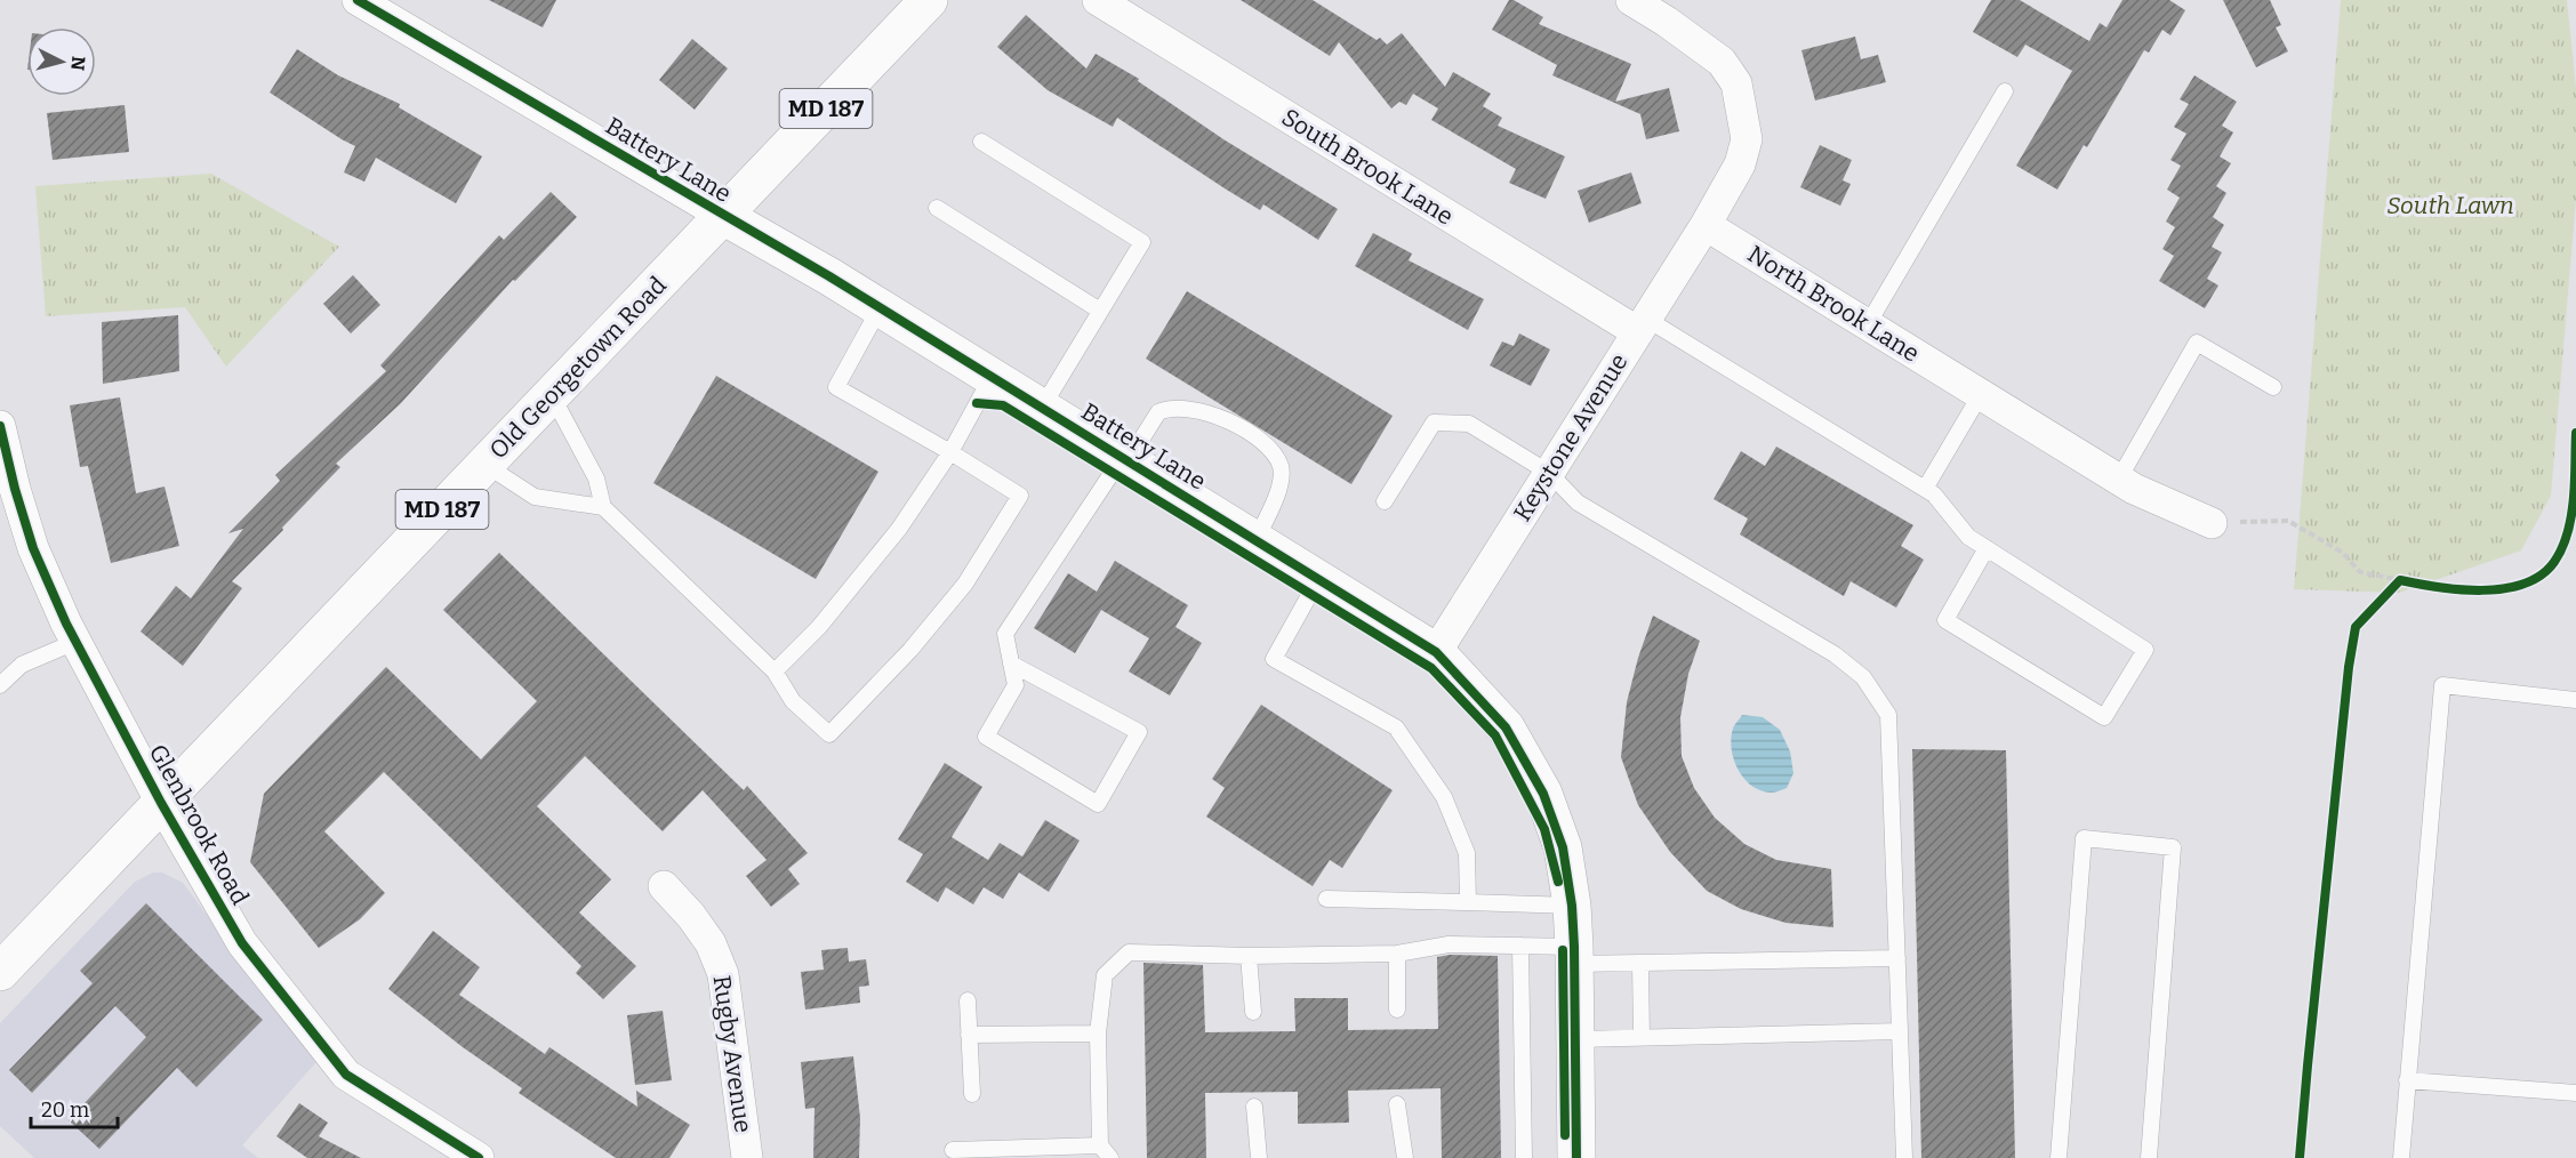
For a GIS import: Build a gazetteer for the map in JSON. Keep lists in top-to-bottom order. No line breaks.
{"streets":{"street":["MD 187","Battery Lane","South Brook Lane","North Brook Lane","Old Georgetown Road","Keystone Avenue","Glenbrook Road","Rugby Avenue"]},"crossings":[["Battery Lane","Old Georgetown Road"],["Battery Lane","Keystone Avenue"],["South Brook Lane","Keystone Avenue"],["North Brook Lane","Keystone Avenue"],["Old Georgetown Road","Glenbrook Road"]],"parks":["South Lawn"],"scale_bar":"20 m","north":"right"}
